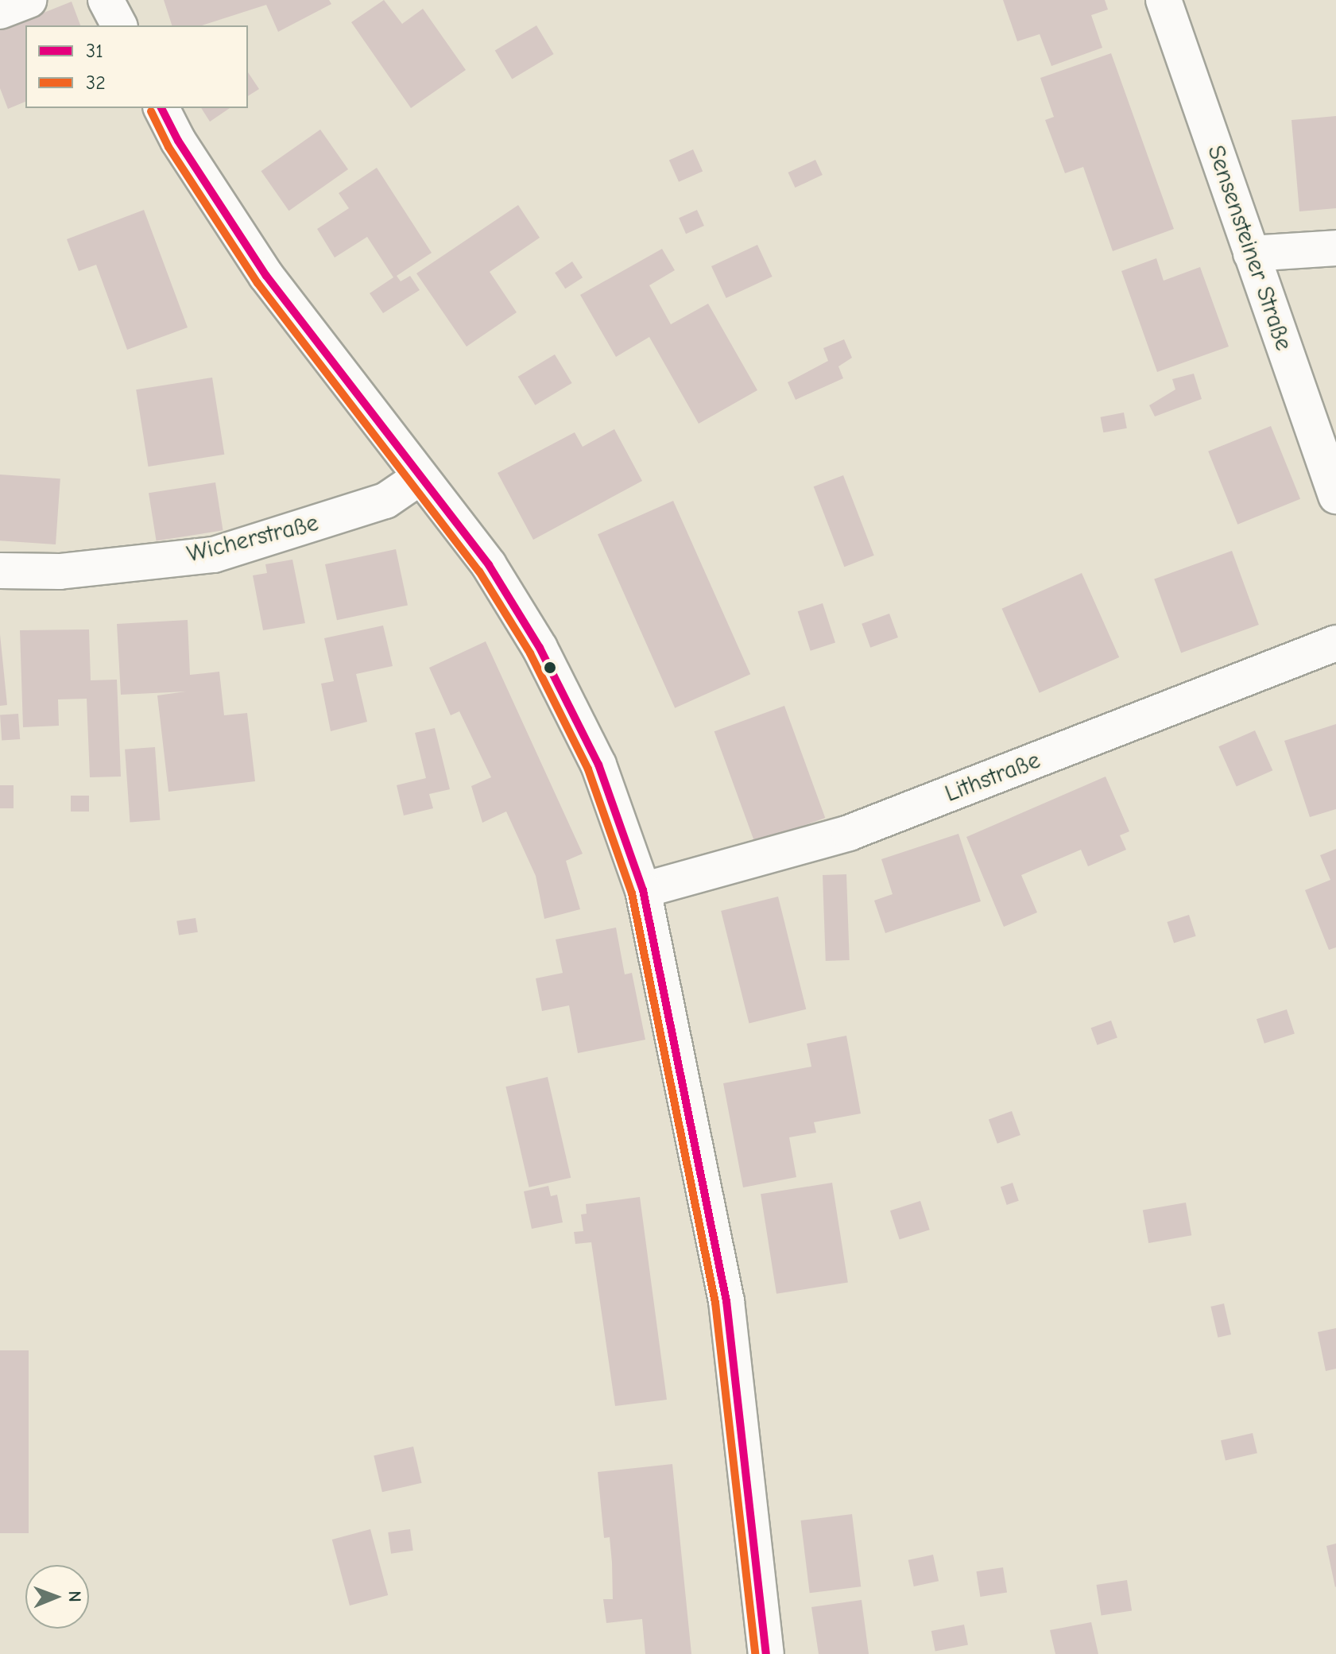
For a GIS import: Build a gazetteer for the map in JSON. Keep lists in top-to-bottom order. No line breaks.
{"streets":{"street":["Sensensteiner Straße","Wicherstraße","Lithstraße"]},"lines":["transit line 31","transit line 32"],"legend":["31","32"],"north":"right"}
